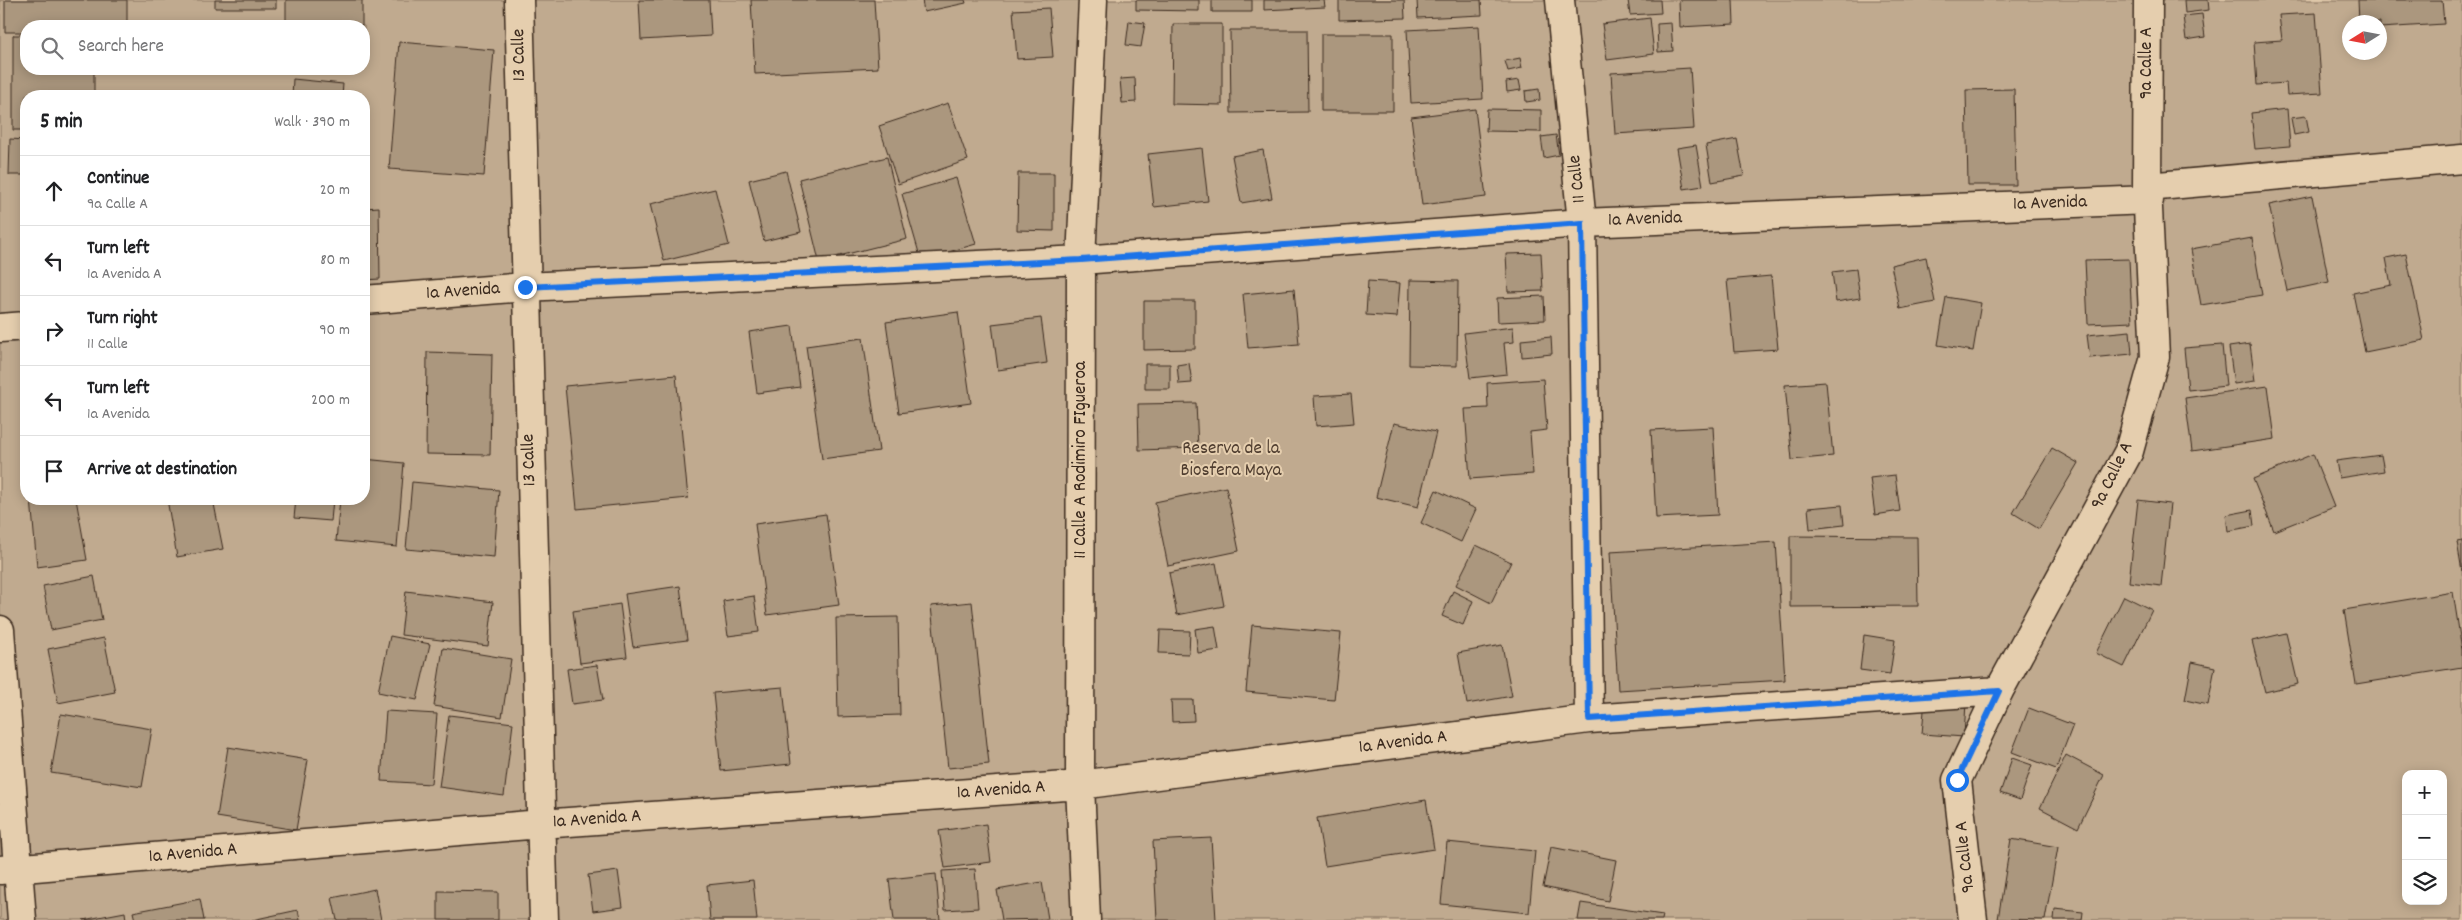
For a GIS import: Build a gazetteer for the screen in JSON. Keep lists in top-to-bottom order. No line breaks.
{"streets":{"street":["13 Calle","9a Calle A","11 Calle","1a Avenida","11 Calle A Rodimiro FIgueroa","1a Avenida A"]},"crossings":[["13 Calle","1a Avenida"],["13 Calle","1a Avenida A"],["9a Calle A","1a Avenida"],["9a Calle A","1a Avenida A"],["11 Calle","1a Avenida"],["11 Calle","1a Avenida A"],["1a Avenida","11 Calle A Rodimiro FIgueroa"],["11 Calle A Rodimiro FIgueroa","1a Avenida A"]],"parks":["Reserva de la Biosfera Maya"],"north":"left","page":{"search":"Search here","heading":["5 min","Walk · 390 m"],"list":[["Continue","9a Calle A","20 m"],["Turn left","1a Avenida A","80 m"],["Turn right","11 Calle","90 m"],["Turn left","1a Avenida","200 m"],"Arrive at destination"],"map_buttons":["+","−"]}}
